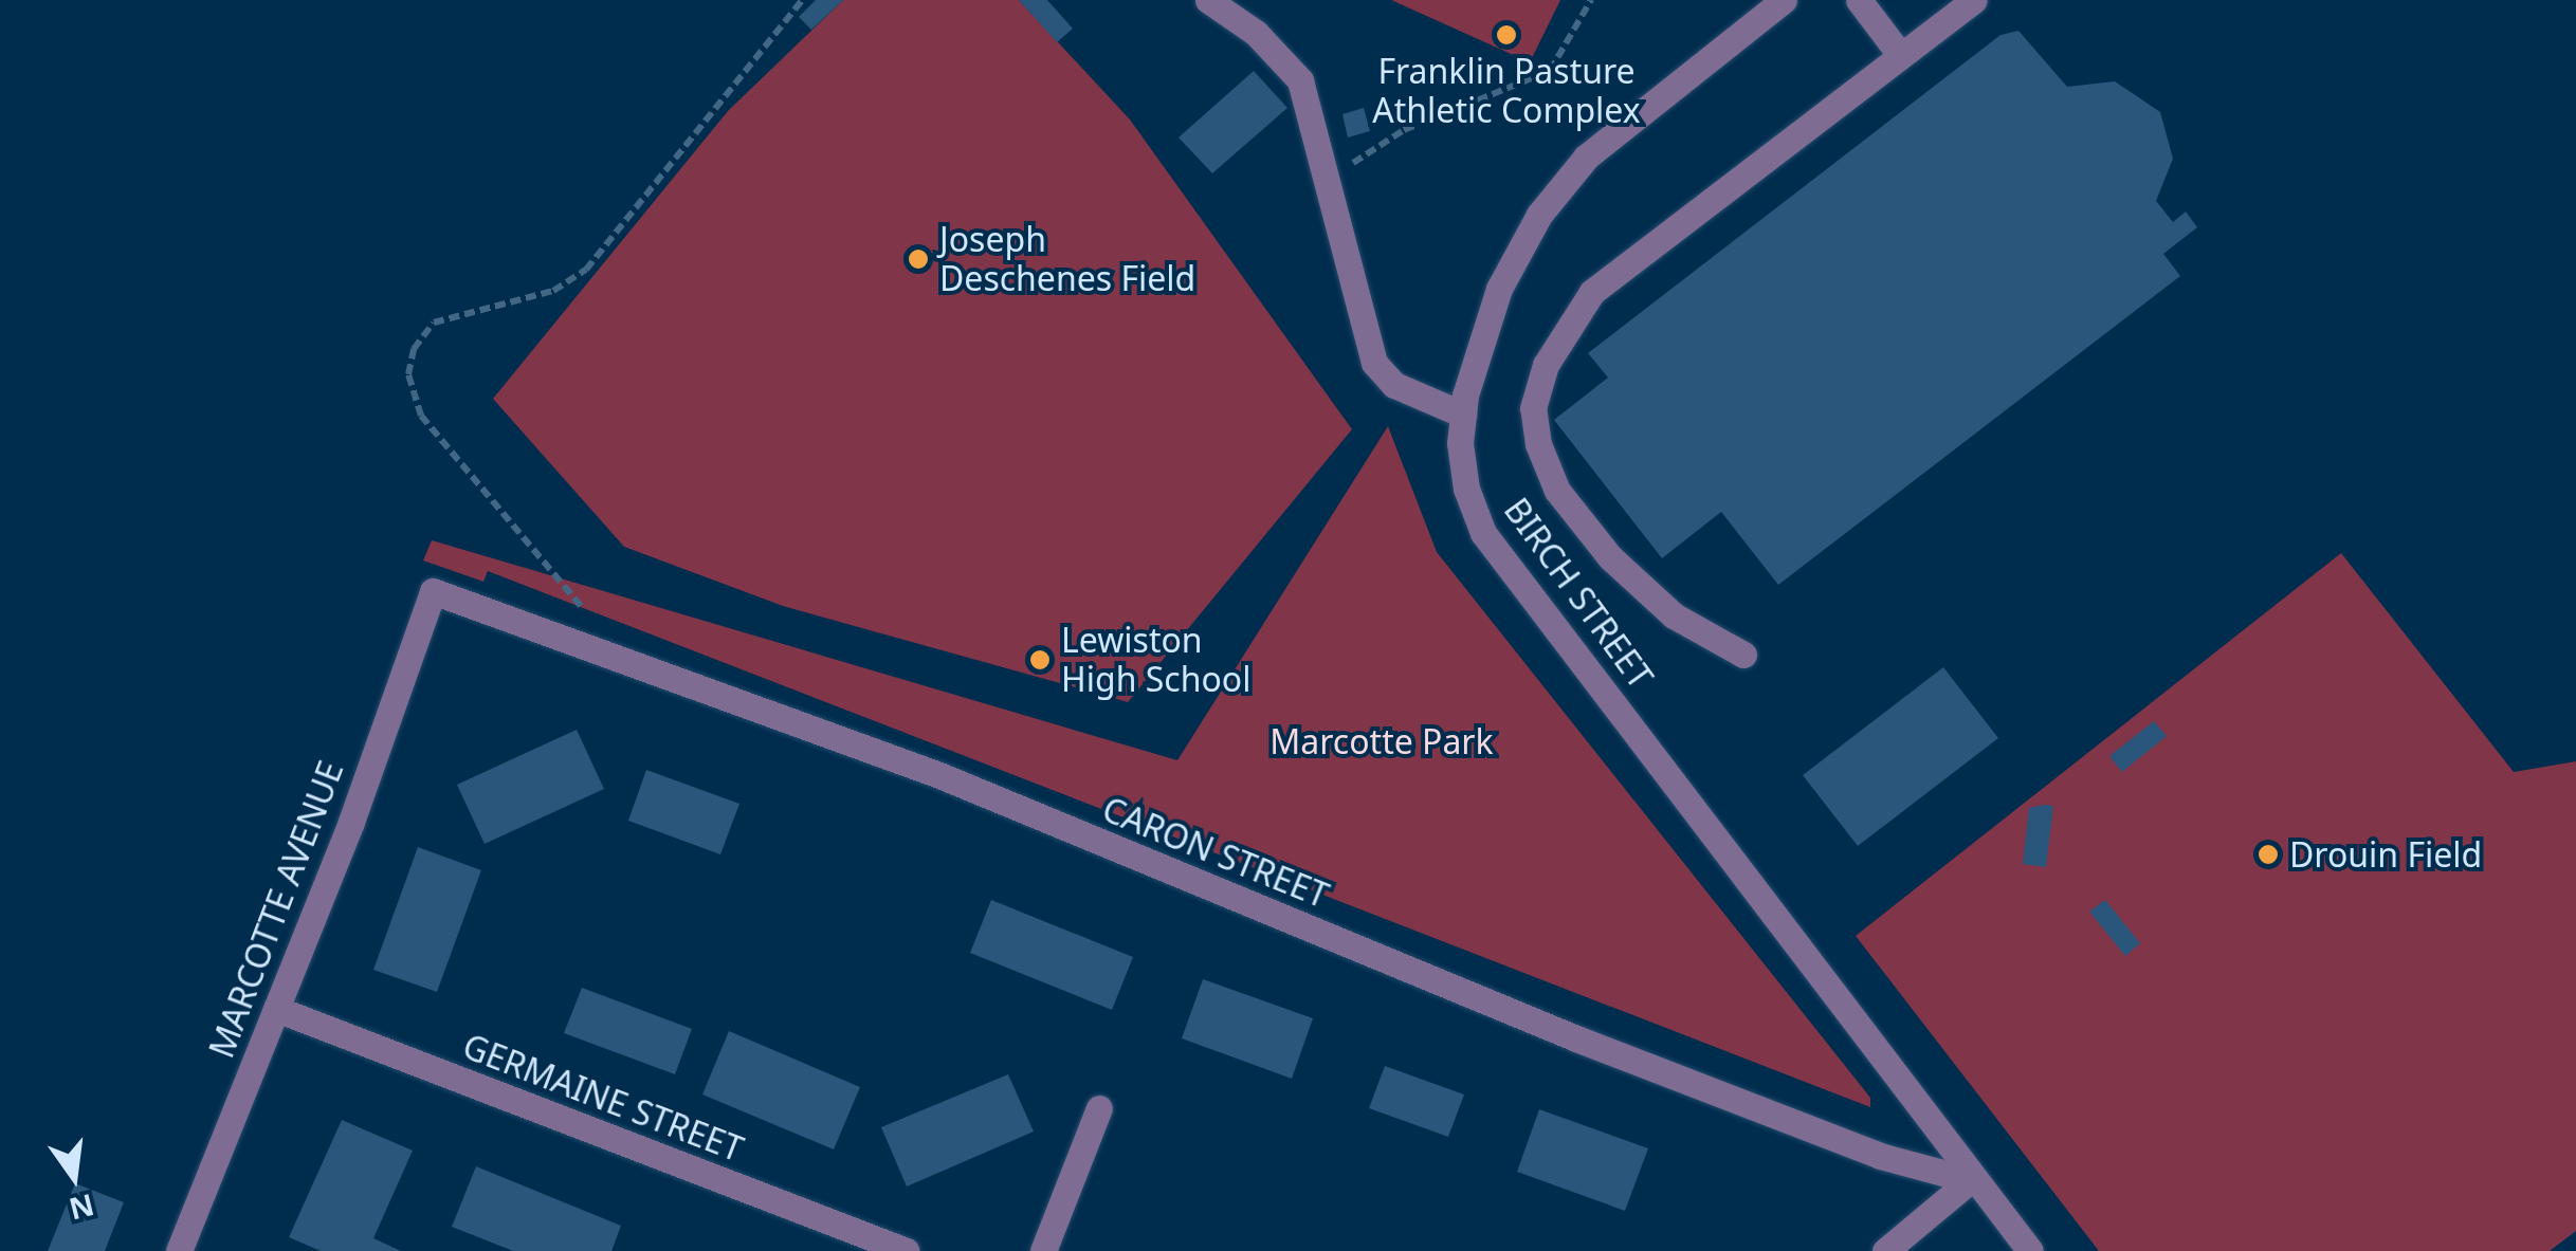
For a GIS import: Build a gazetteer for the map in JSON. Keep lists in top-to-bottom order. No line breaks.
{"streets":{"street":["BIRCH STREET","CARON STREET","MARCOTTE AVENUE","GERMAINE STREET"]},"crossings":[["BIRCH STREET","CARON STREET"],["CARON STREET","MARCOTTE AVENUE"],["MARCOTTE AVENUE","GERMAINE STREET"]],"parks":["Marcotte Park"],"places":["Franklin Pasture Athletic Complex","Joseph Deschenes Field","Lewiston High School","Drouin Field"],"north":"bottom"}
